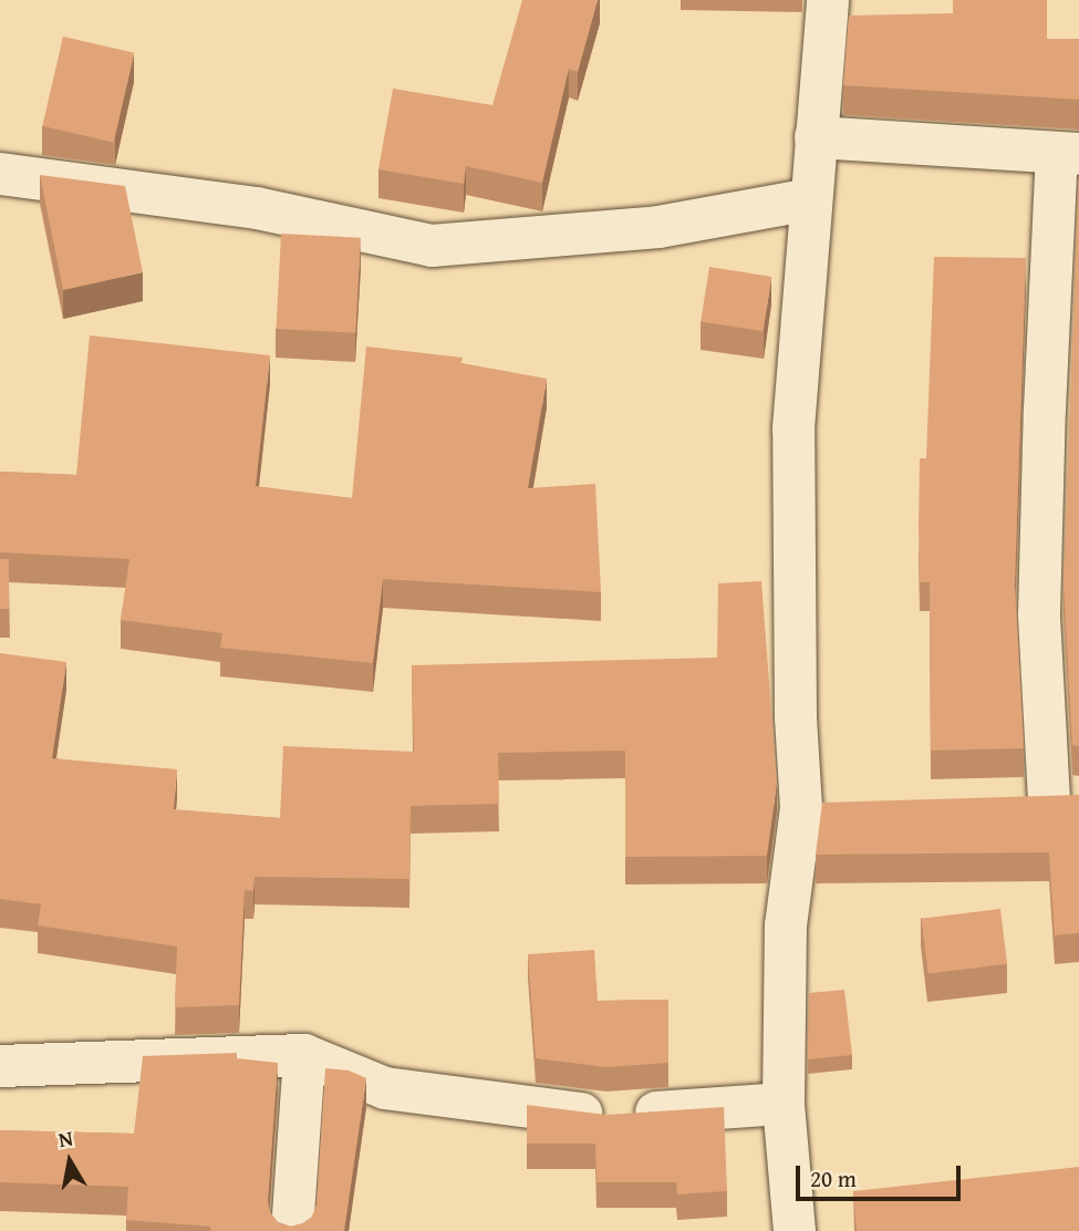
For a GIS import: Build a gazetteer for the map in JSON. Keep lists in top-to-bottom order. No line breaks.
{"scale_bar":"20 m","north":"top"}
